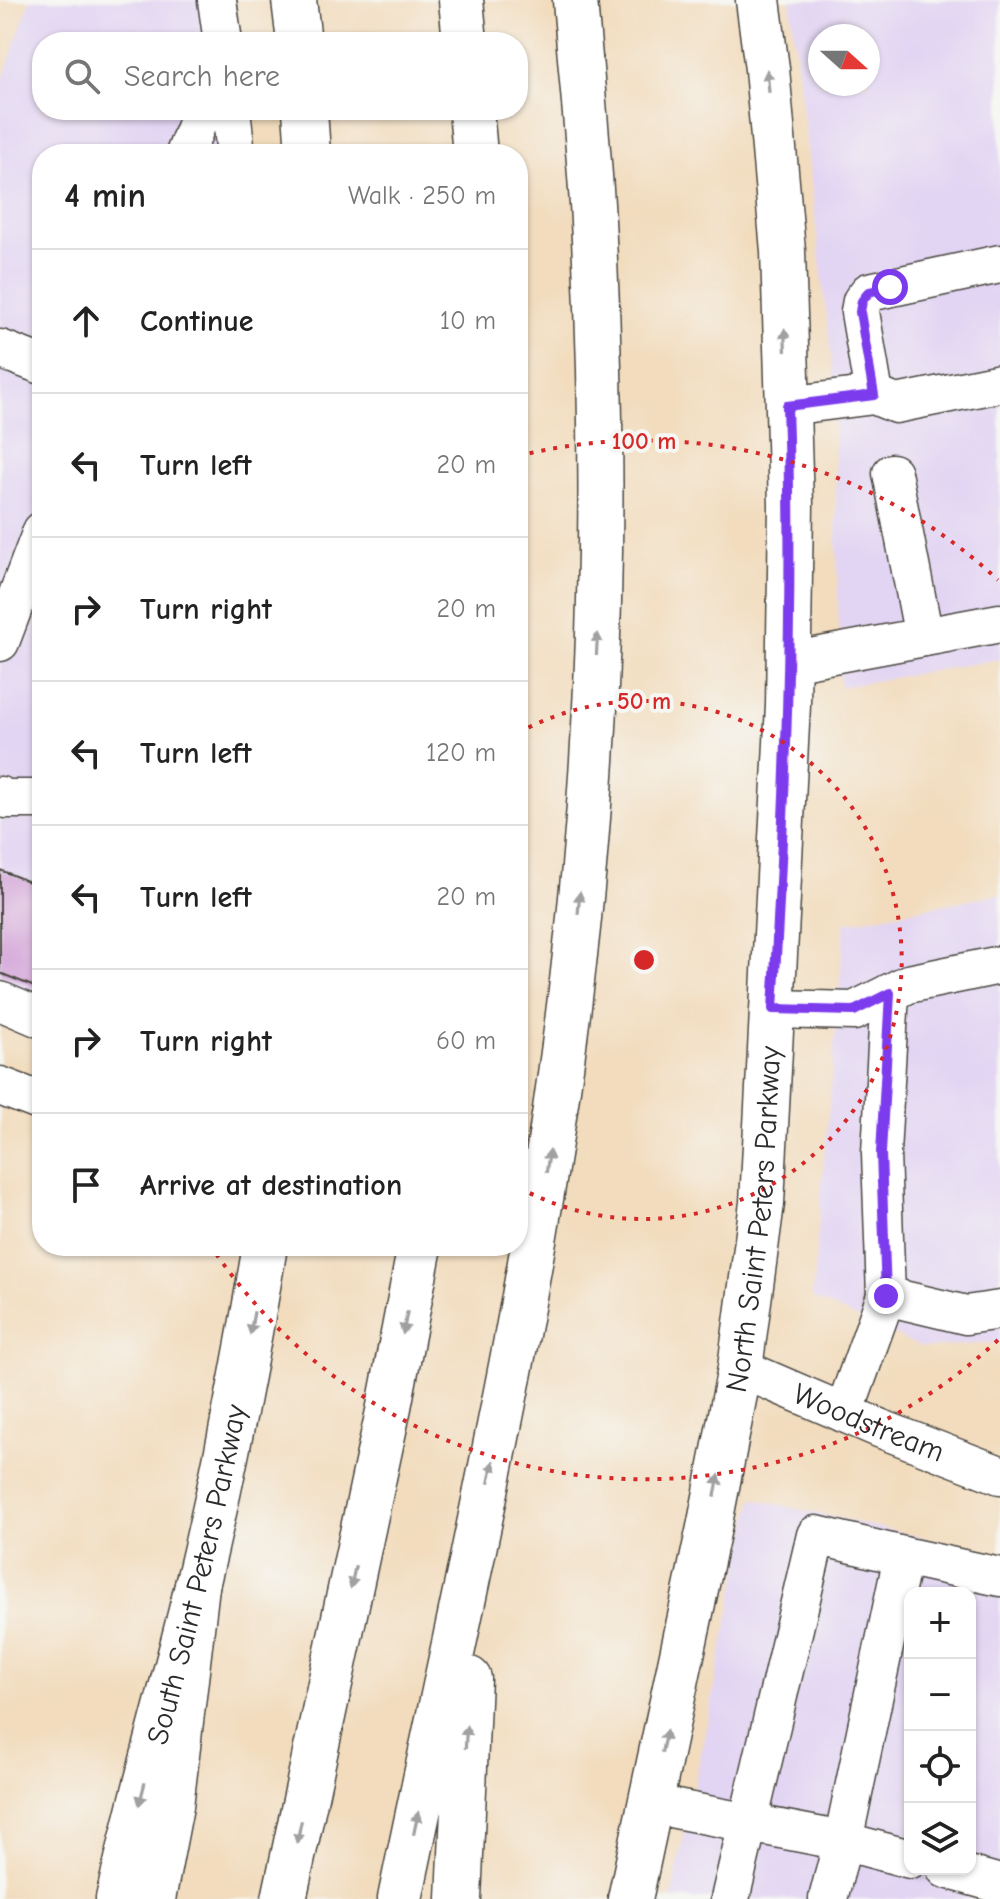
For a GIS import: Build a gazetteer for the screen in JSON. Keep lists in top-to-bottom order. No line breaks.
{"streets":{"main road":["North Saint Peters Parkway","South Saint Peters Parkway"],"street":["Woodstream"]},"crossings":[["North Saint Peters Parkway","Woodstream"]],"north":"right","page":{"search":"Search here","heading":["4 min","Walk · 250 m"],"list":[["Continue","10 m"],["Turn left","20 m"],["Turn right","20 m"],["Turn left","120 m"],["Turn left","20 m"],["Turn right","60 m"],"Arrive at destination"],"map_buttons":["+","−"]},"rings":["100 m","50 m"]}
